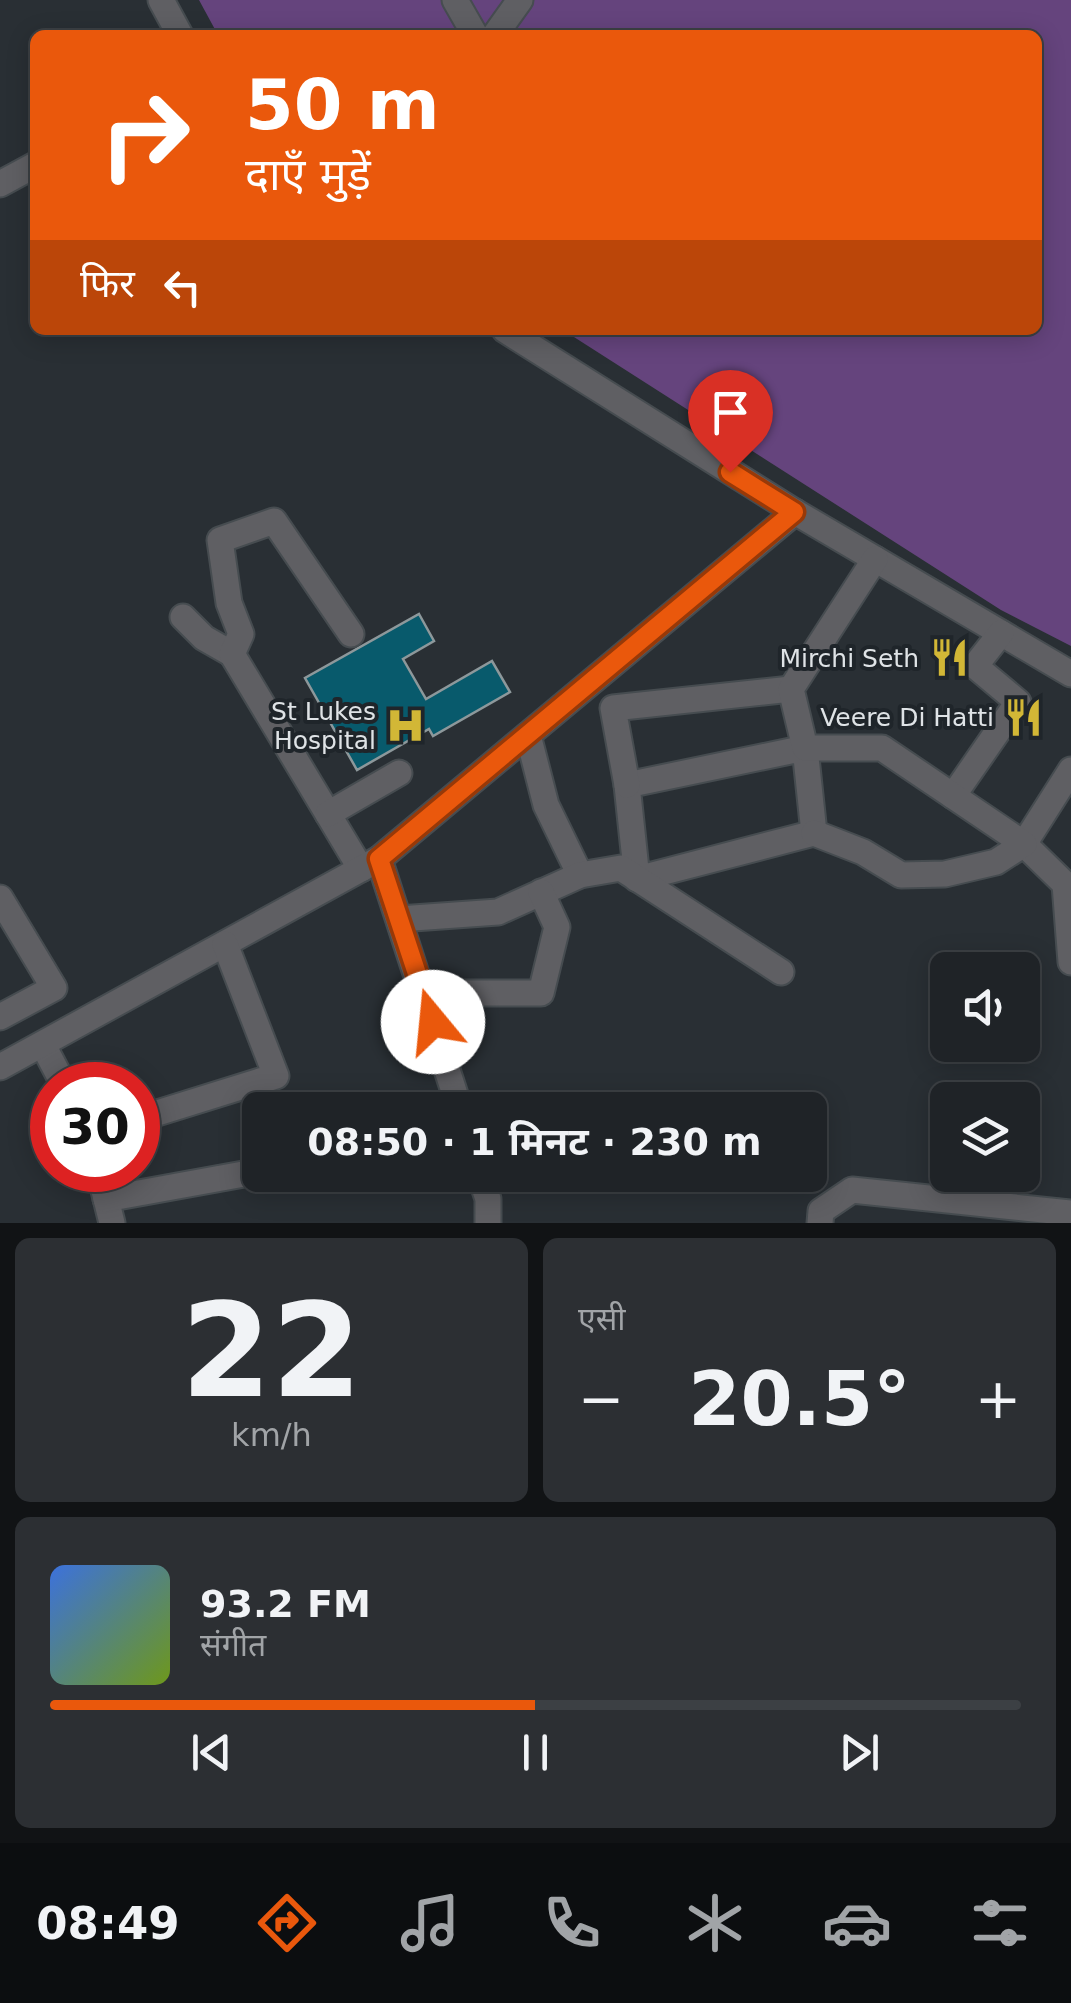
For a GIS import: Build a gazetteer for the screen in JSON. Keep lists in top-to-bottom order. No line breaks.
{"places":{"restaurant":["Mirchi Seth","Veere Di Hatti"],"hospital":["St Lukes Hospital"]},"page":{"turn":["50 m","दाएँ मुड़ें"],"then":"फिर","limit":"30","trip":"08:50 · 1 मिनट · 230 m","tile":[["22","km/h"],"एसी"],"heat":["−","20.5°","+"],"song":["93.2 FM","संगीत"],"tabs":"08:49"}}
